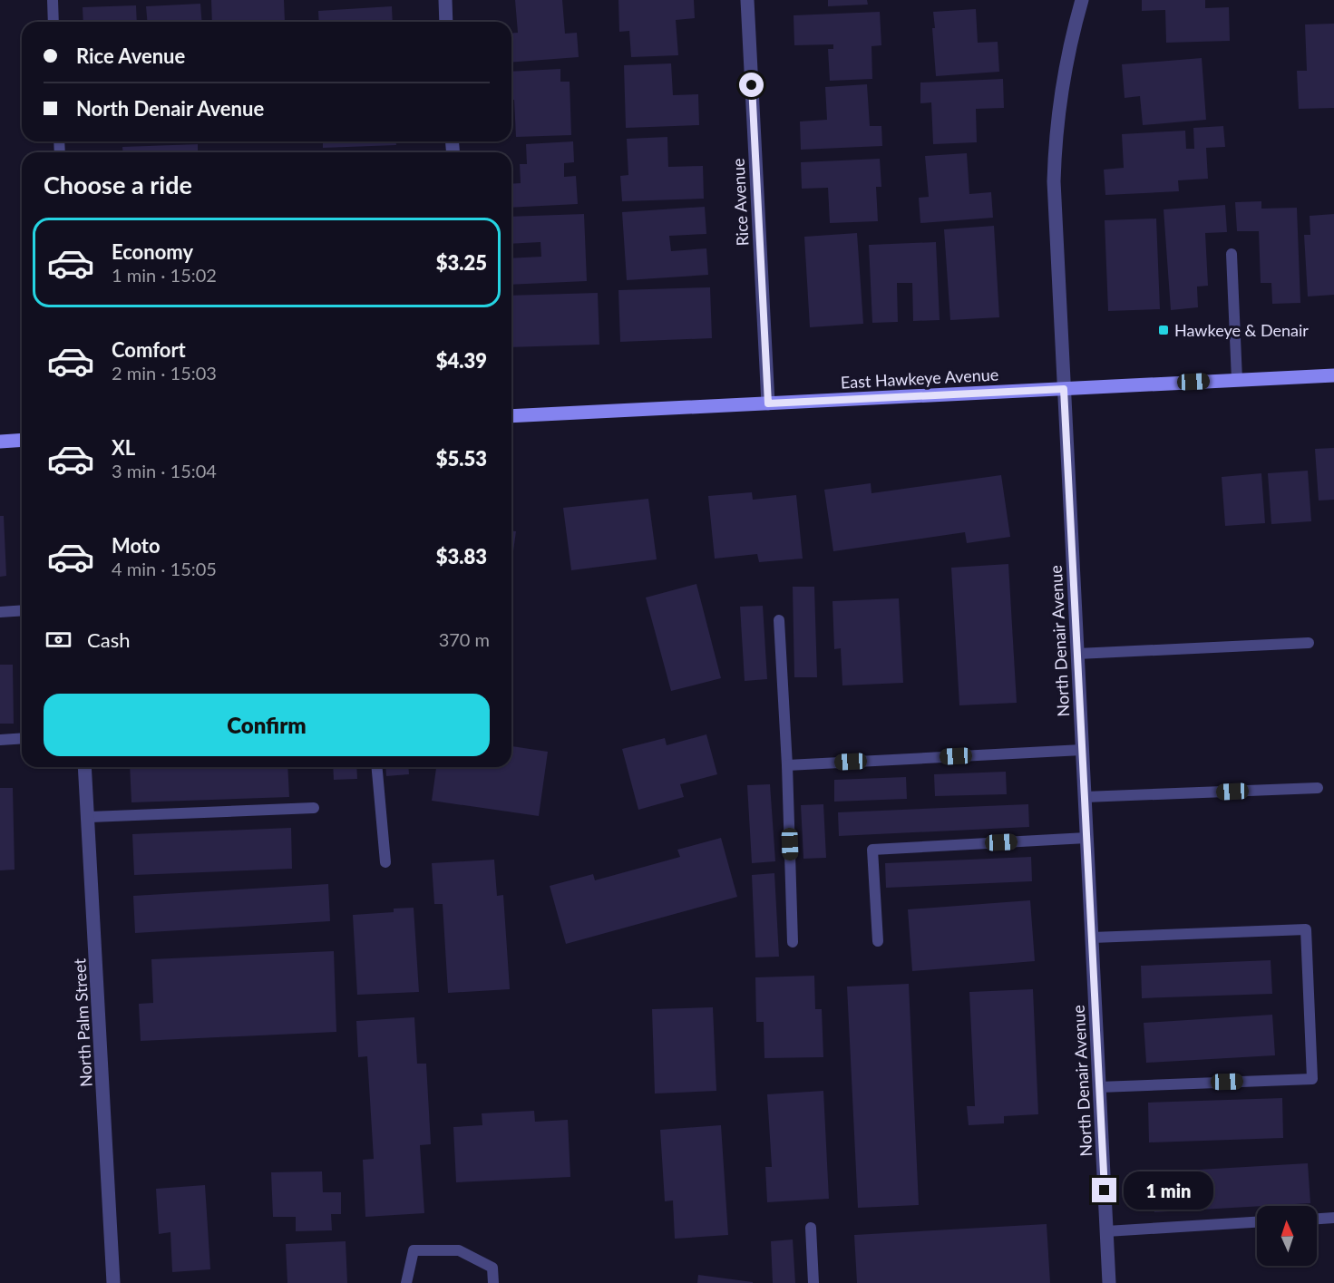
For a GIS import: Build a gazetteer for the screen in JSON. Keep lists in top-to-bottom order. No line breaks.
{"streets":{"street":["Rice Avenue","East Hawkeye Avenue","North Denair Avenue","North Palm Street"]},"crossings":[["Rice Avenue","East Hawkeye Avenue"],["East Hawkeye Avenue","North Denair Avenue"]],"places":{"transit":["Hawkeye & Denair"]},"north":"top","page":{"banner":["Rice Avenue","North Denair Avenue"],"heading":"Choose a ride","list":[{"name":"Economy","note":"1 min · 15:02","value":"$3.25"},{"name":"Comfort","note":"2 min · 15:03","value":"$4.39"},{"name":"XL","note":"3 min · 15:04","value":"$5.53"},{"name":"Moto","note":"4 min · 15:05","value":"$3.83"}],"pay":["Cash","370 m"],"buttons":"Confirm","bubble":"1 min"}}
